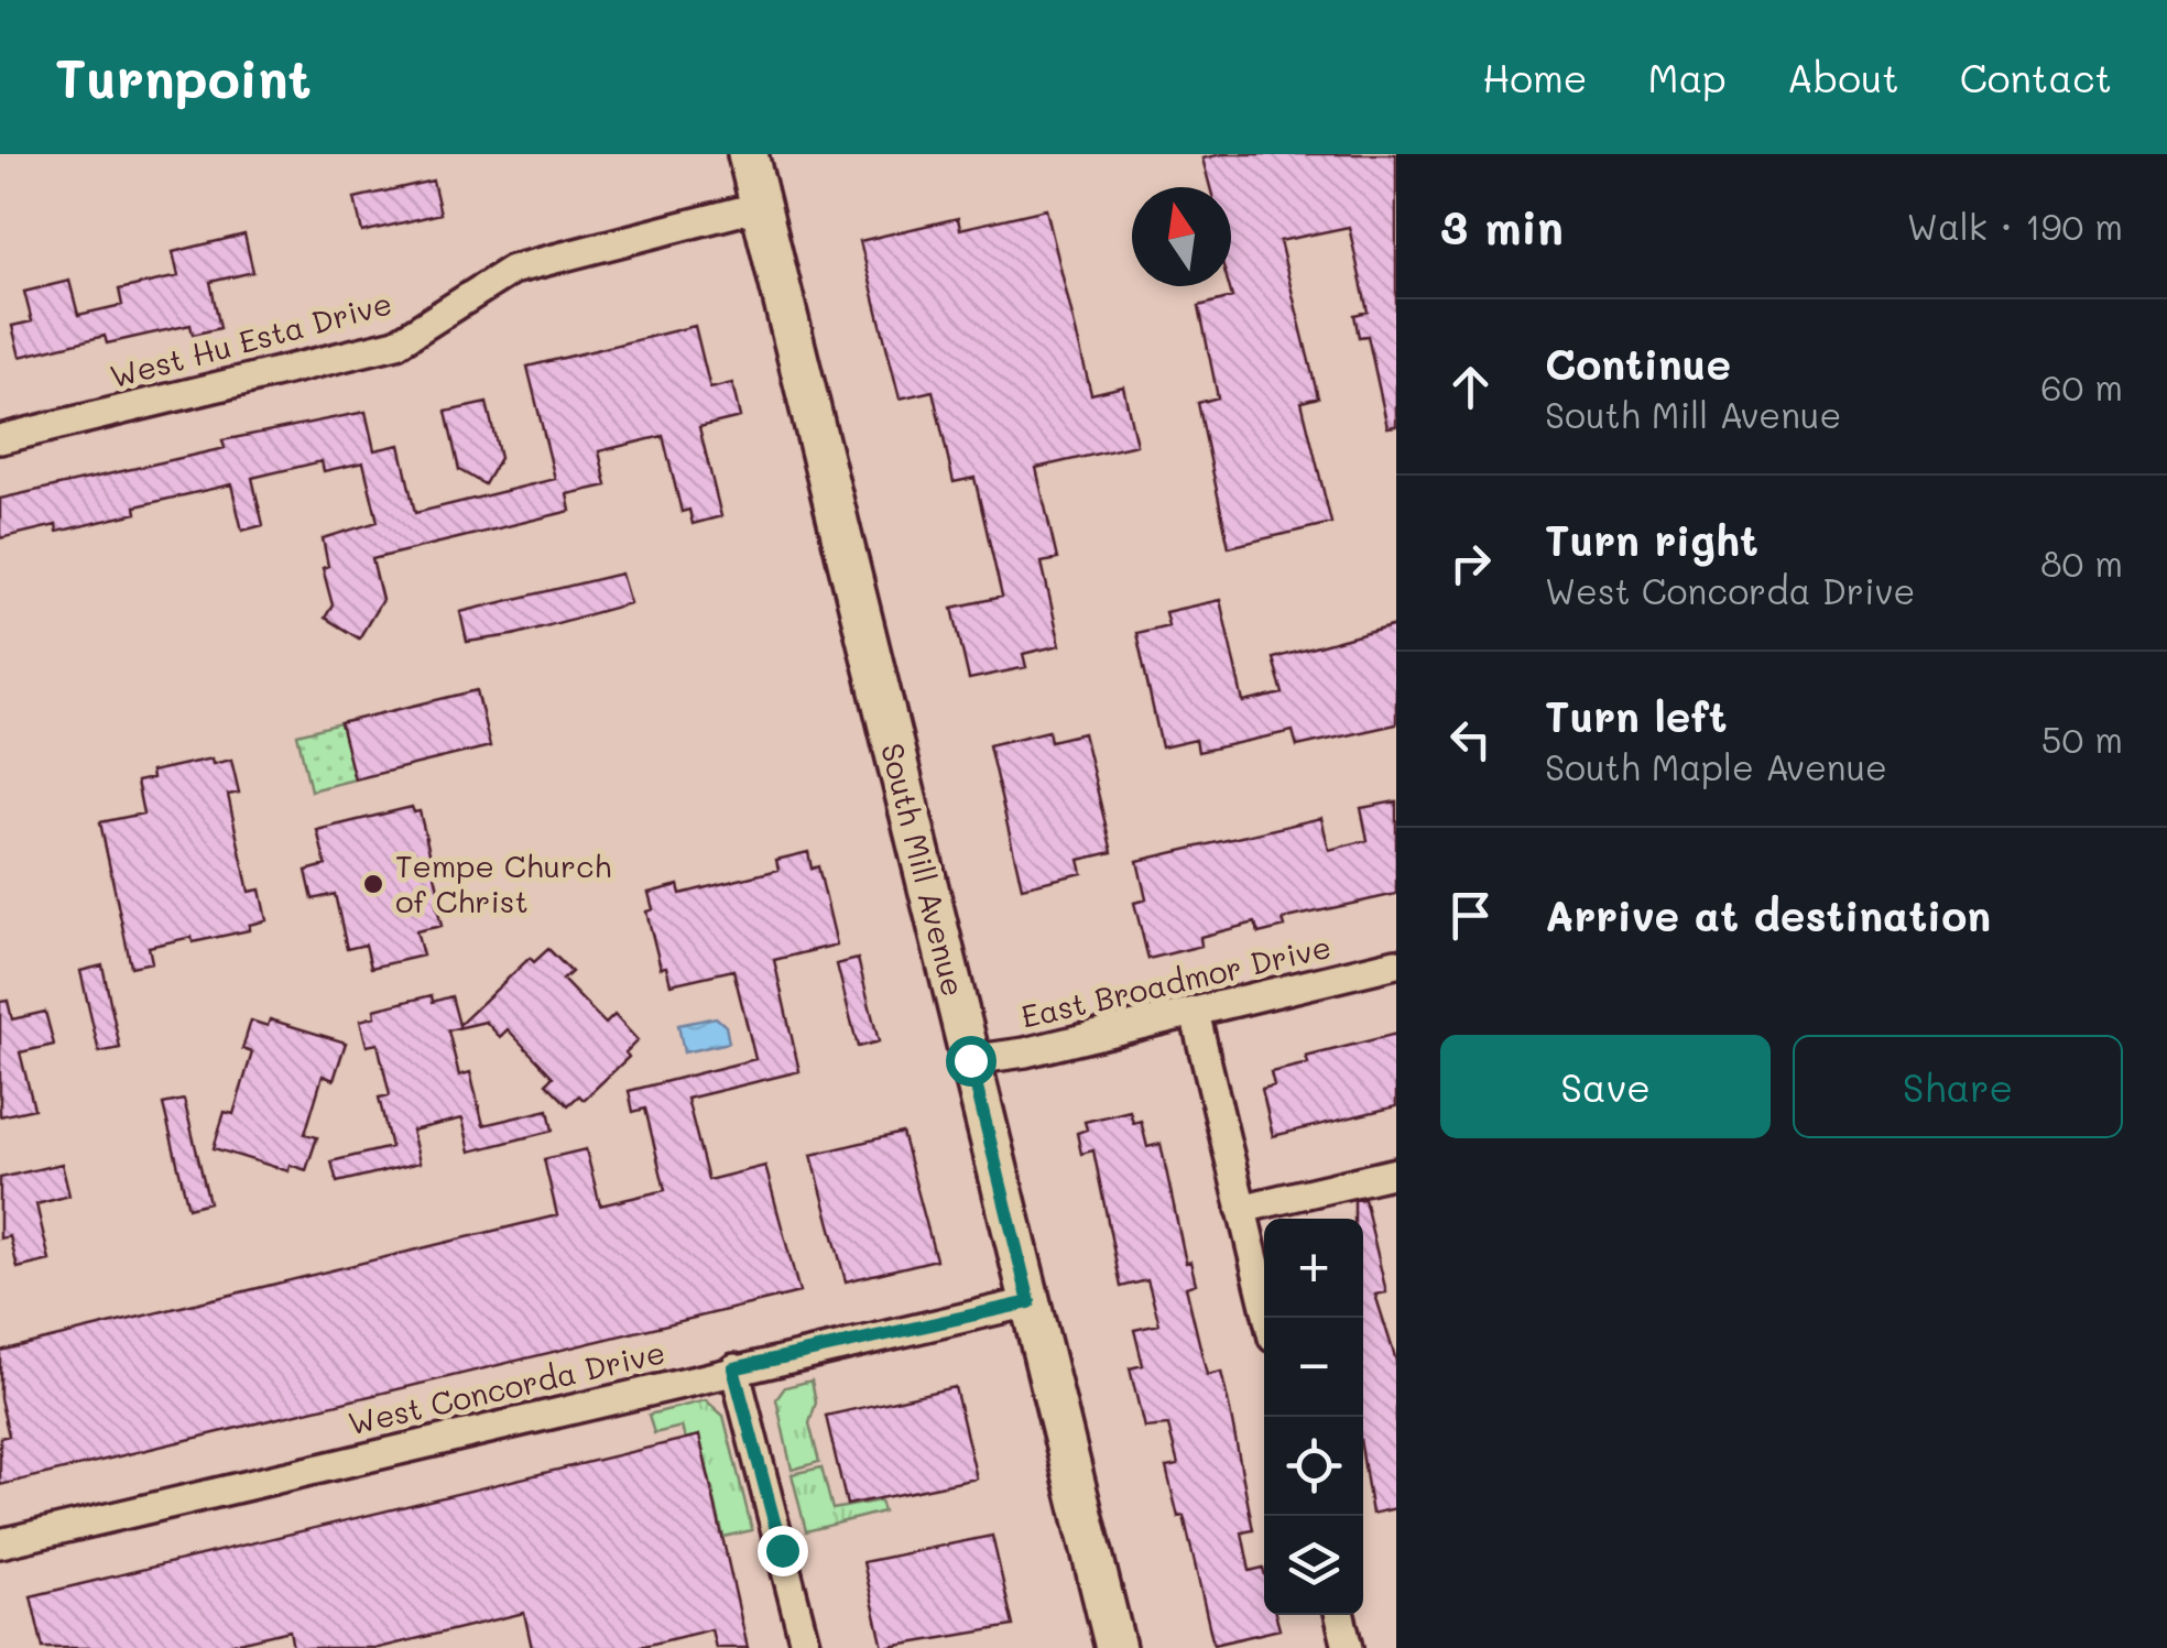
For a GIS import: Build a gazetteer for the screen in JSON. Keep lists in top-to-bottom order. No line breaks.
{"streets":{"main road":["South Mill Avenue"],"street":["West Hu Esta Drive","East Broadmor Drive","West Concorda Drive"]},"crossings":[["West Hu Esta Drive","South Mill Avenue"],["South Mill Avenue","East Broadmor Drive"],["South Mill Avenue","West Concorda Drive"]],"places":["Tempe Church of Christ"],"north":"top","page":{"header":"Turnpoint","nav":["Home","Map","About","Contact"],"heading":["3 min","Walk · 190 m"],"list":[["Continue","South Mill Avenue","60 m"],["Turn right","West Concorda Drive","80 m"],["Turn left","South Maple Avenue","50 m"],"Arrive at destination"],"buttons":["Save","Share"],"map_buttons":["+","−"]}}
